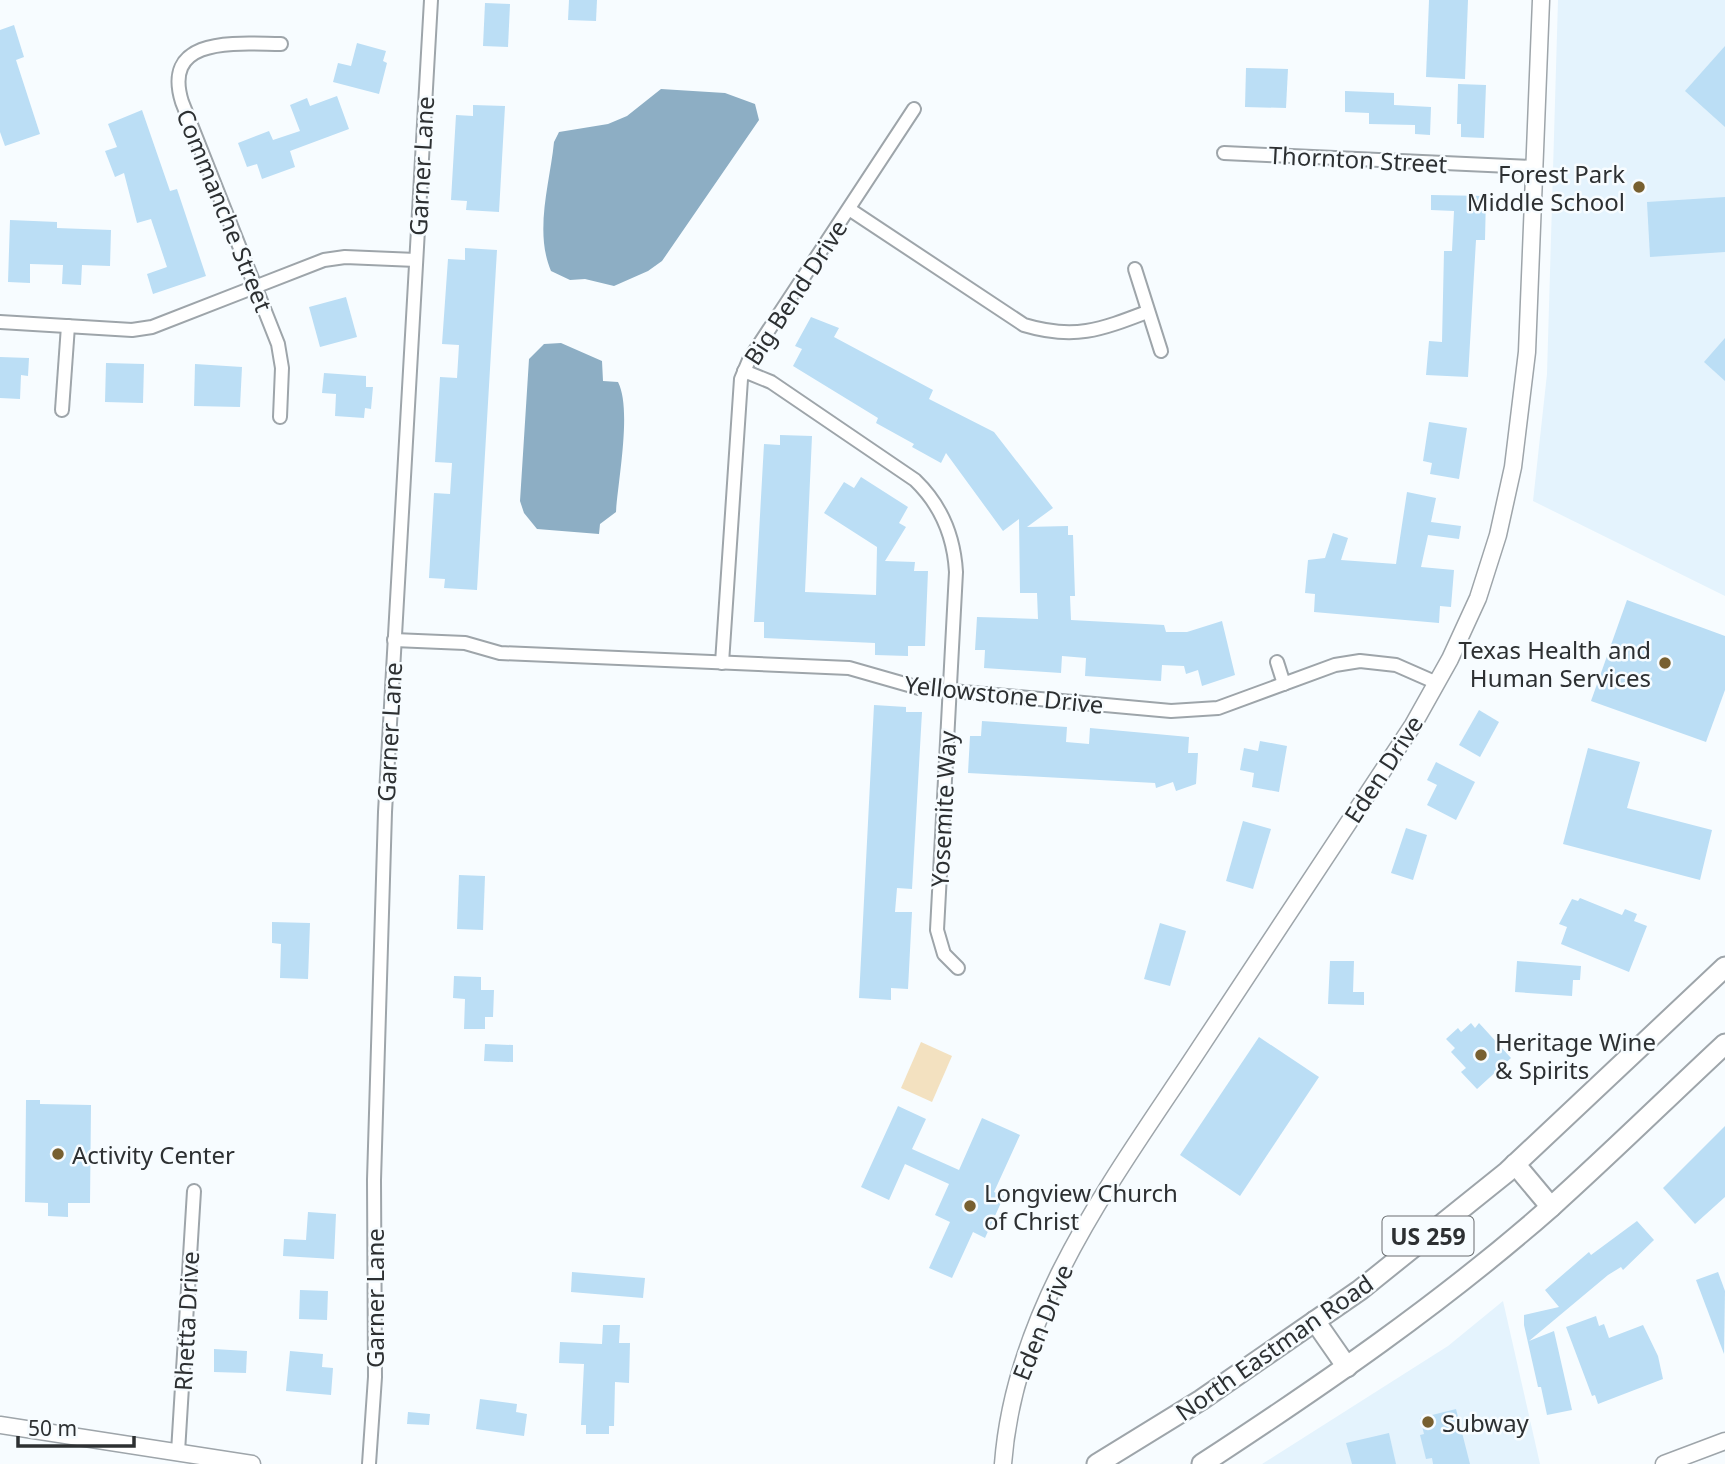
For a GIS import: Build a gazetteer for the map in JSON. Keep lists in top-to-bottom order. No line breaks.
{"streets":{"main road":["US 259","North Eastman Road"],"street":["Thornton Street","Garner Lane","Commanche Street","Big Bend Drive","Yellowstone Drive","Eden Drive","Yosemite Way","Rhetta Drive"]},"crossings":[["Thornton Street","Eden Drive"],["Garner Lane","Yellowstone Drive"],["Big Bend Drive","Yellowstone Drive"],["Big Bend Drive","Yosemite Way"],["Yellowstone Drive","Eden Drive"],["Yellowstone Drive","Yosemite Way"]],"places":["Forest Park Middle School","Texas Health and Human Services","Heritage Wine & Spirits","Activity Center","Longview Church of Christ","Subway"],"scale_bar":"50 m"}
